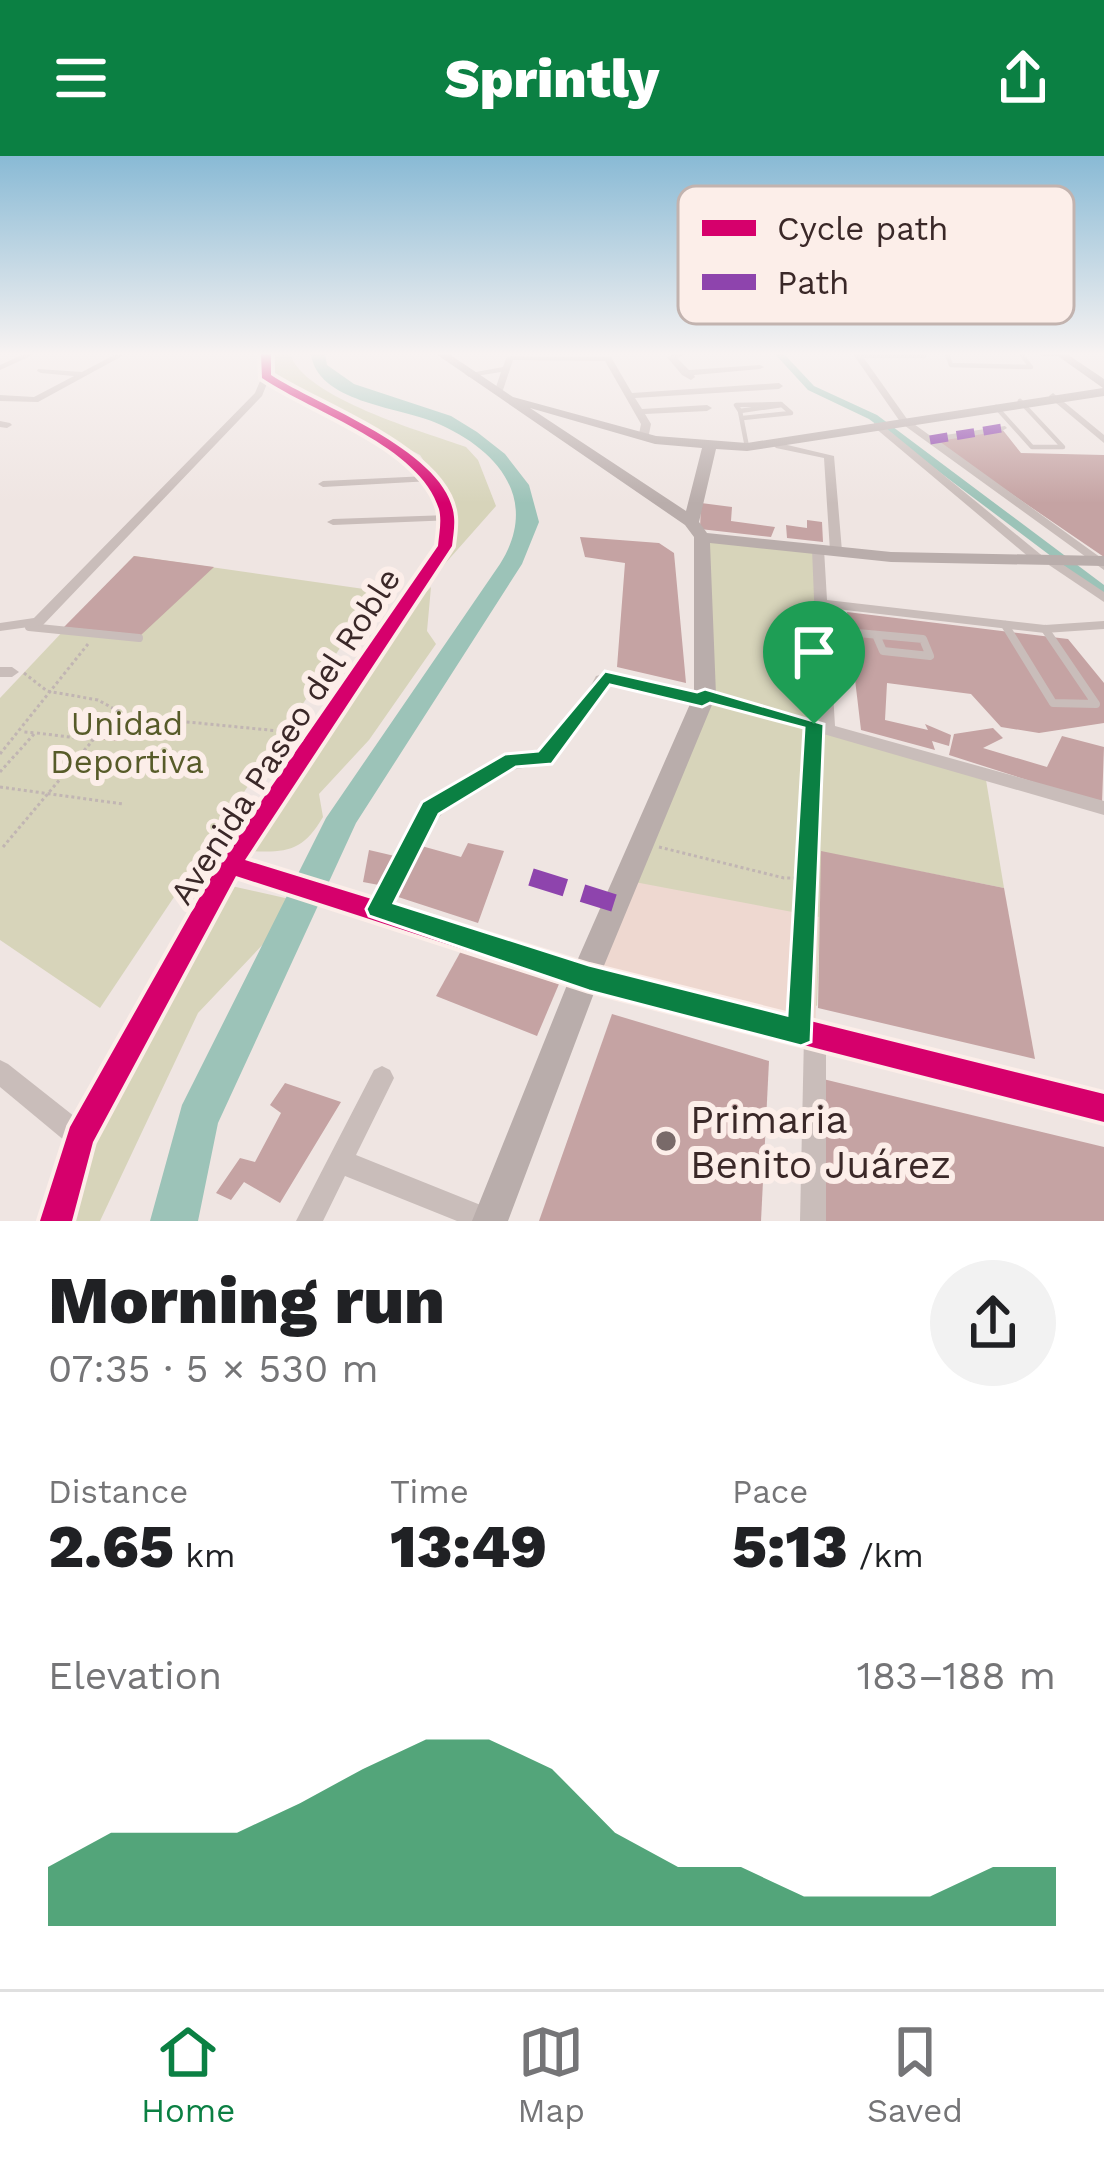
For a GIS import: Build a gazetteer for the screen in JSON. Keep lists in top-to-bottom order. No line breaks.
{"streets":{"street":["Avenida Paseo del Roble"]},"parks":["Unidad Deportiva"],"places":["Primaria Benito Juárez"],"legend":["Cycle path","Path"],"page":{"header":"Sprintly","heading":["Morning run","07:35 · 5 × 530 m"],"stats":[["Distance","2.65 km"],["Time","13:49"],["Pace","5:13 /km"]],"chart":["Elevation","183–188 m"],"tabs":["Home","Map","Saved"]}}
